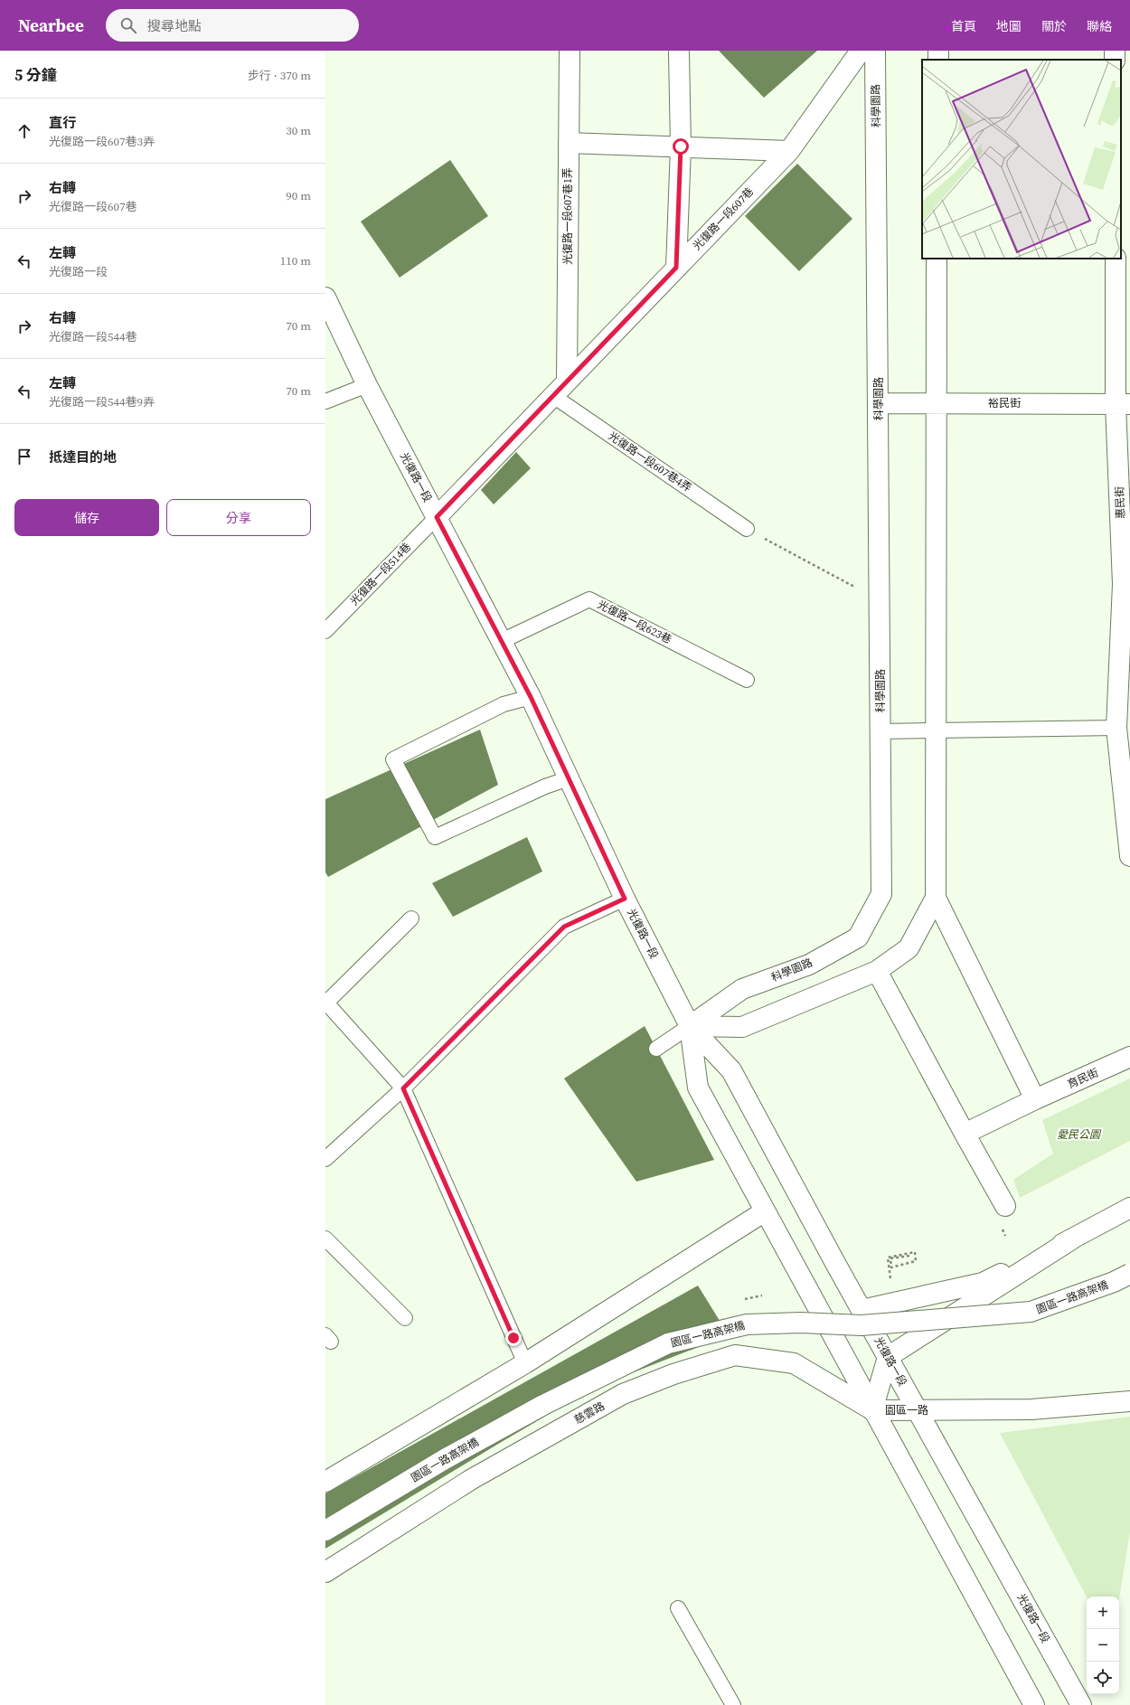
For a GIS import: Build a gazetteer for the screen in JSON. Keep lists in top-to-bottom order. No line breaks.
{"streets":{"street":["科學園路","光復路一段607巷1弄","光復路一段607巷","裕民街","光復路一段","惠民街","育民街","園區一路高架橋","園區一路","慈雲路"],"lane":["光復路一段607巷4弄","光復路一段514巷","光復路一段623巷"]},"crossings":[["科學園路","裕民街"],["科學園路","光復路一段"],["光復路一段607巷1弄","光復路一段607巷"],["光復路一段607巷","光復路一段607巷4弄"],["光復路一段607巷","光復路一段"],["光復路一段607巷","光復路一段514巷"],["裕民街","惠民街"],["光復路一段","光復路一段514巷"],["光復路一段","光復路一段623巷"],["光復路一段","園區一路"],["光復路一段","慈雲路"],["園區一路","慈雲路"]],"parks":["愛民公園"],"page":{"header":"Nearbee","search":"搜尋地點","nav":["首頁","地圖","關於","聯絡"],"heading":["5 分鐘","步行 · 370 m"],"list":[["直行","光復路一段607巷3弄","30 m"],["右轉","光復路一段607巷","90 m"],["左轉","光復路一段","110 m"],["右轉","光復路一段544巷","70 m"],["左轉","光復路一段544巷9弄","70 m"],"抵達目的地"],"buttons":["儲存","分享"],"map_buttons":["+","−"]}}
